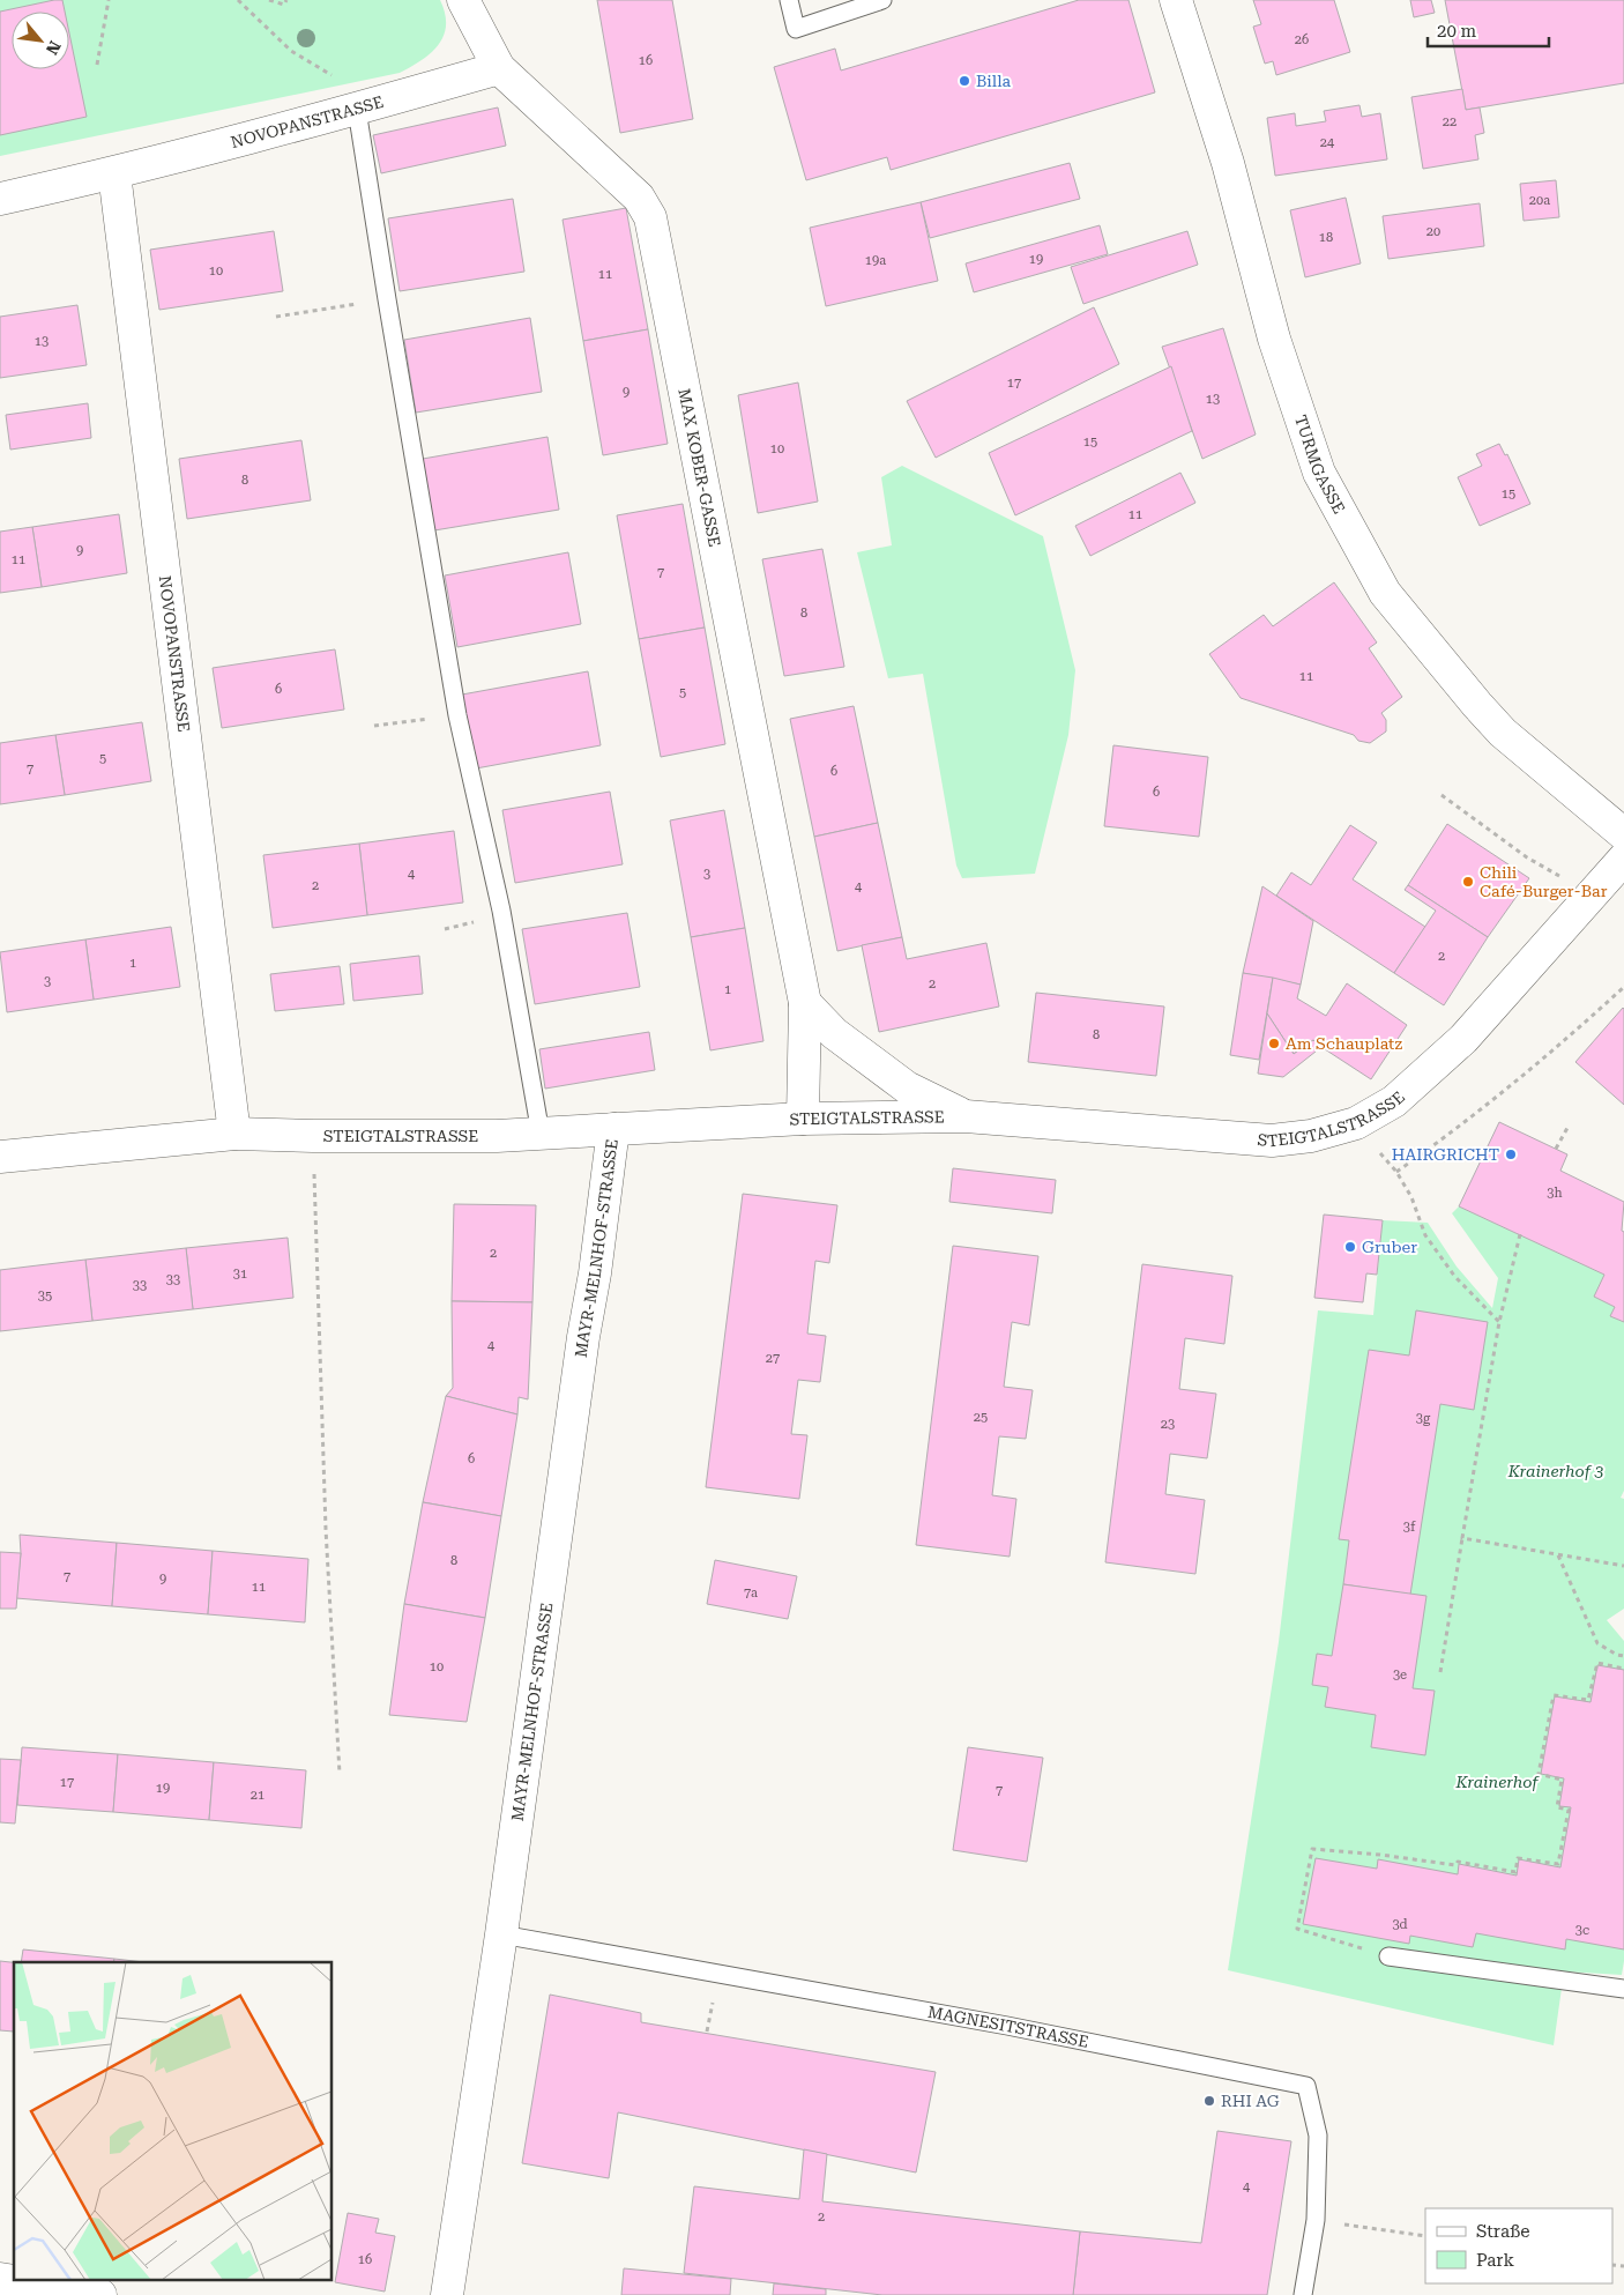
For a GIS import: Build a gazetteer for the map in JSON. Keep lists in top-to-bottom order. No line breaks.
{"streets":{"street":["NOVOPANSTRASSE","TURMGASSE","MAX KOBER-GASSE","STEIGTALSTRASSE","MAYR-MELNHOF-STRASSE"],"lane":["MAGNESITSTRASSE"]},"crossings":[["NOVOPANSTRASSE","MAX KOBER-GASSE"],["NOVOPANSTRASSE","STEIGTALSTRASSE"],["MAX KOBER-GASSE","STEIGTALSTRASSE"],["STEIGTALSTRASSE","MAYR-MELNHOF-STRASSE"],["MAYR-MELNHOF-STRASSE","MAGNESITSTRASSE"]],"parks":["Krainerhof 3","Krainerhof"],"places":["Billa","Chili Café-Burger-Bar","Am Schauplatz","HAIRGRICHT","Gruber","RHI AG"],"house_numbers":["26","16","22","24","20a","20","18","19","19a","10","11","13","17","9","13","15","10","8","15","11","9","11","7","8","11","6","5","5","7","6","6","4","3","2","4","2","1","3","2","1","8","3h","2","31","33","33","35","4","27","25","3g","23","6","3f","8","7","9","11","7a","10","3e","17","19","7","21","3d","3c","4","2","16"],"legend":["Straße","Park"],"scale_bar":"20 m","north":"bottom right"}
